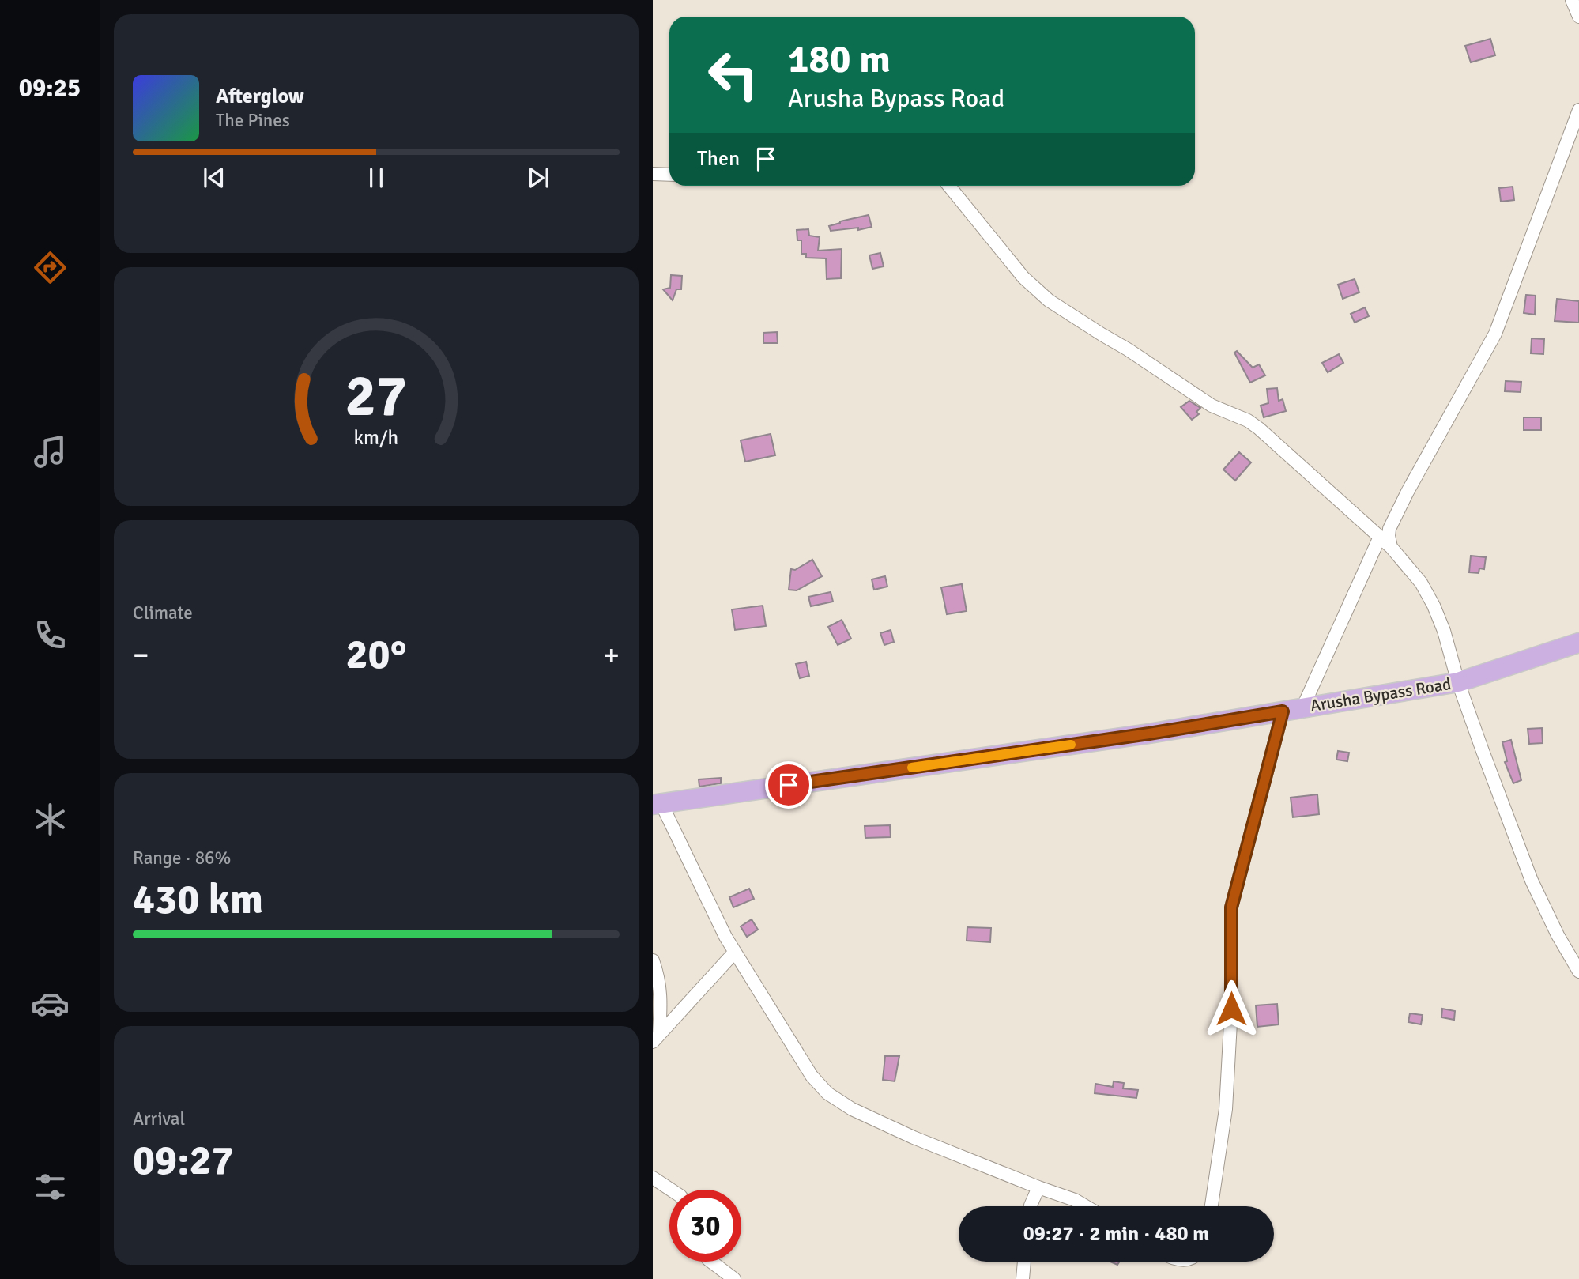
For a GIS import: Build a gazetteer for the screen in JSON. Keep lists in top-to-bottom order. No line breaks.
{"streets":{"main road":["Arusha Bypass Road"]},"page":{"tabs":"09:25","turn":["180 m","Arusha Bypass Road"],"song":["Afterglow","The Pines"],"then":"Then","tile":["Climate",["Range · 86%","430 km"],["Arrival","09:27"]],"heat":["−","20°","+"],"limit":"30","trip":"09:27 · 2 min · 480 m","gauge":["27","km/h"]}}
